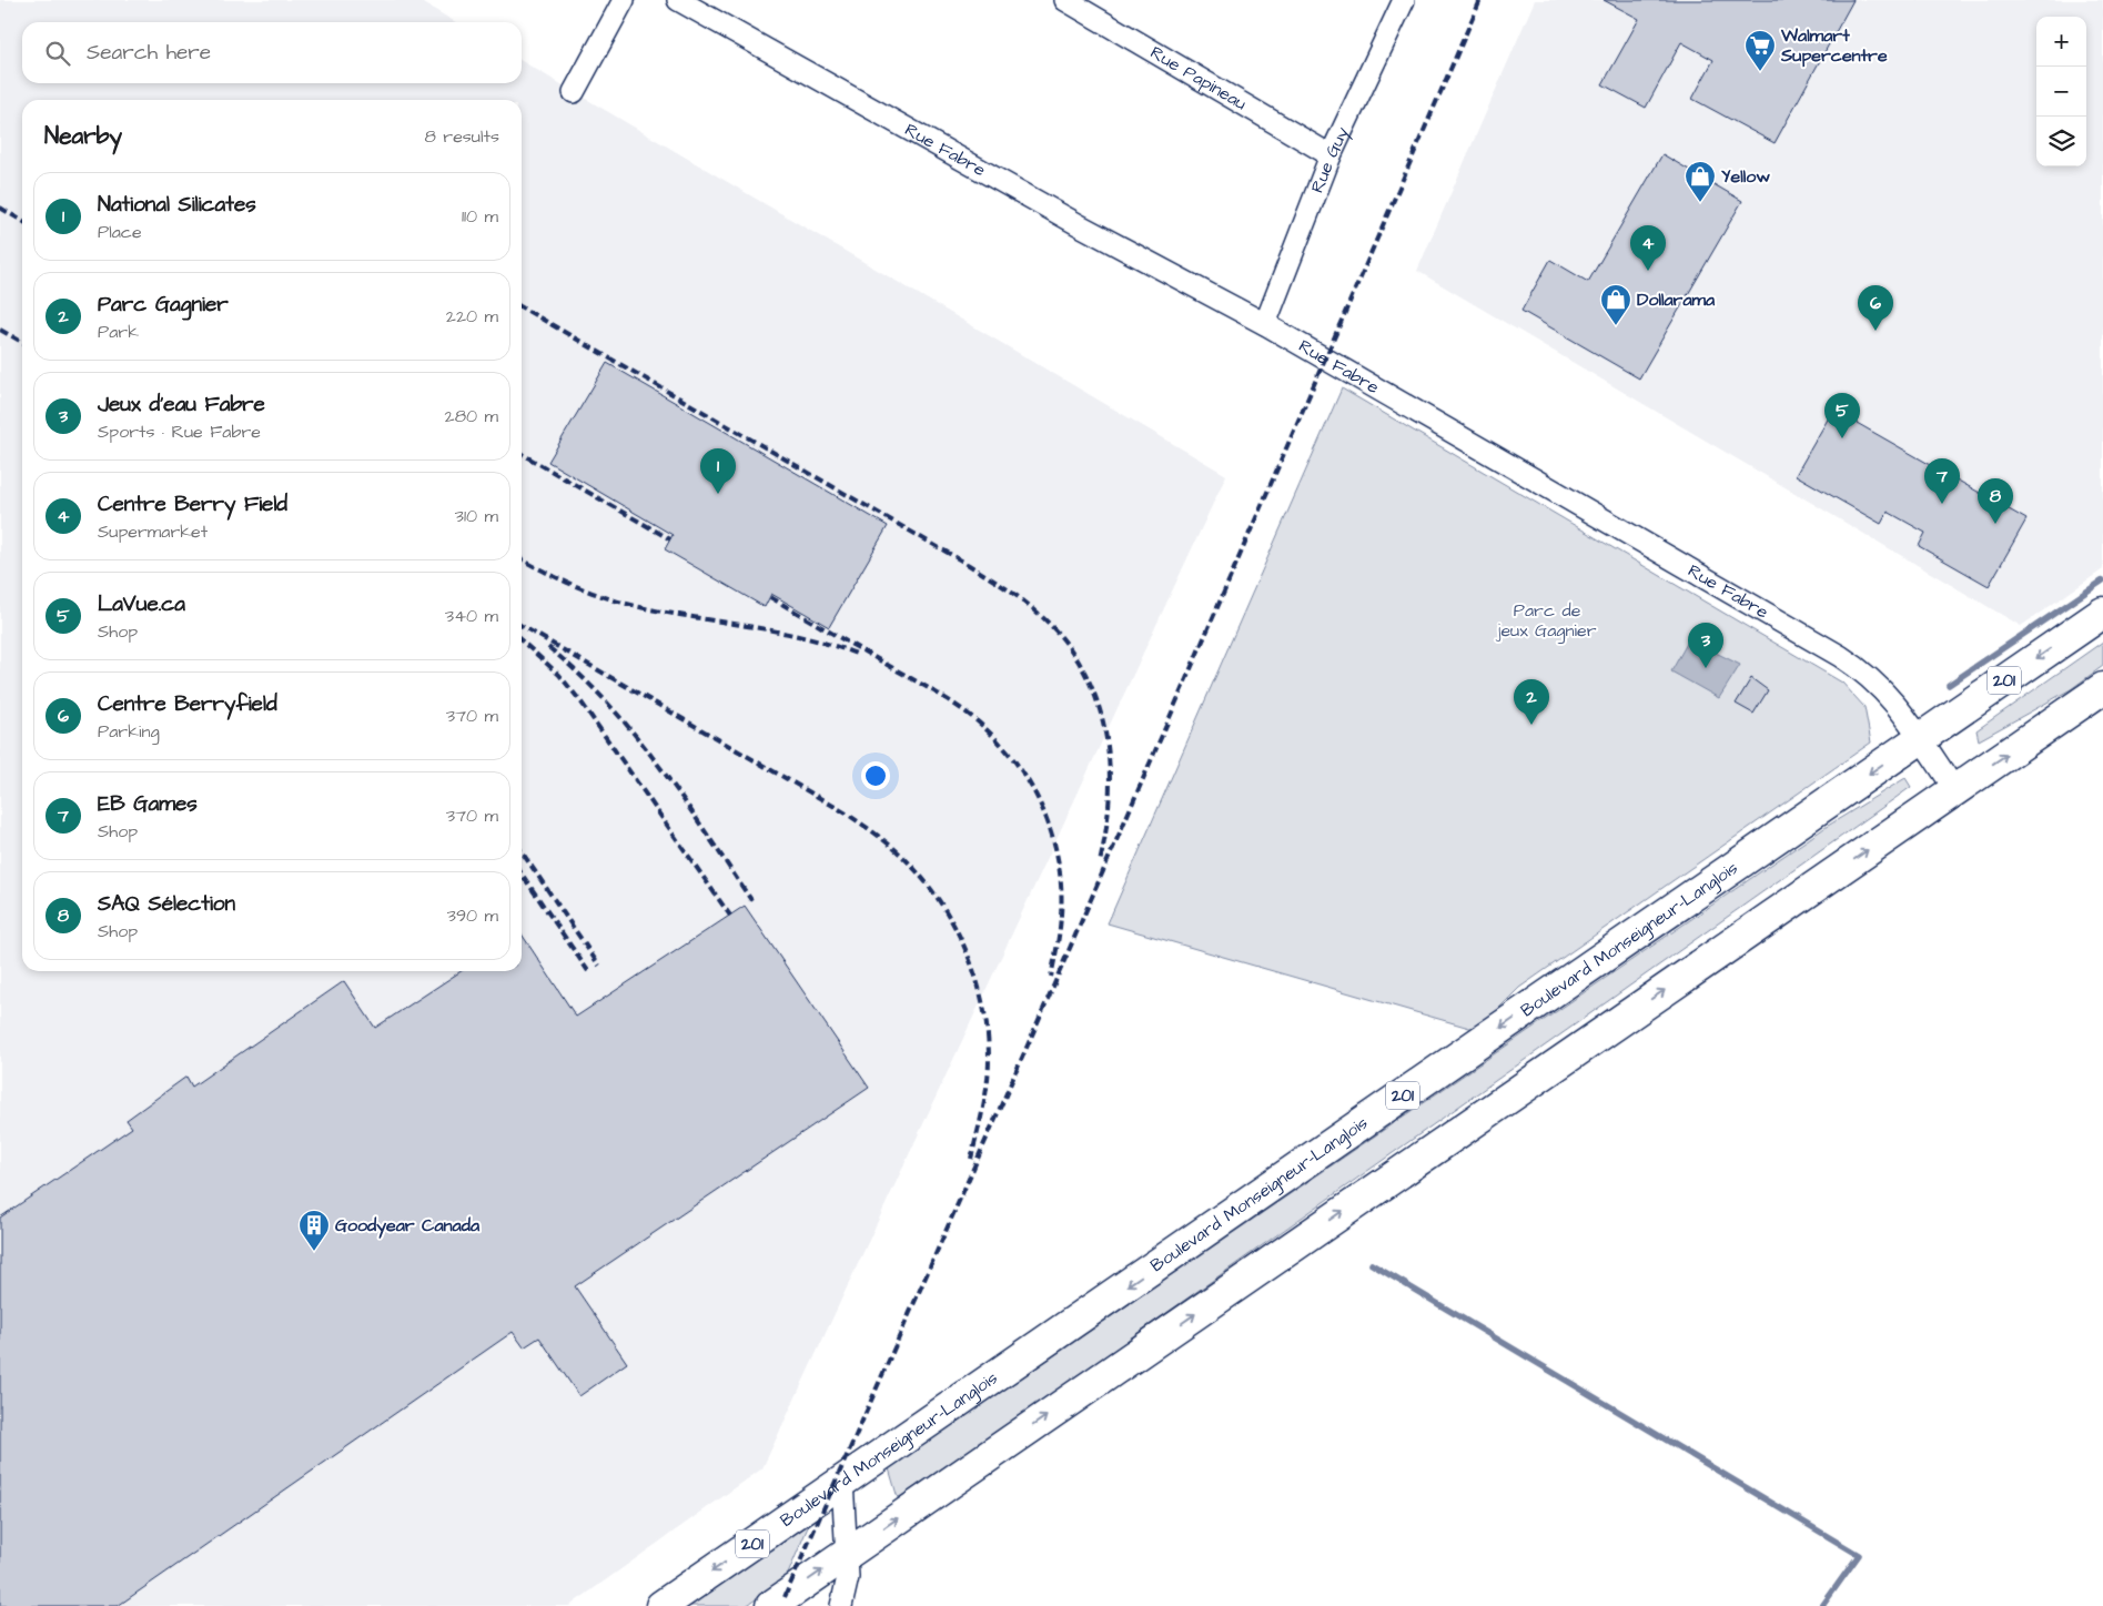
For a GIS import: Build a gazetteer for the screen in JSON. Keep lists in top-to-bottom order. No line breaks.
{"streets":{"highway":["201","Boulevard Monseigneur-Langlois"],"street":["Rue Papineau","Rue Fabre","Rue Guy"]},"crossings":[["Rue Papineau","Rue Guy"],["Rue Fabre","Rue Guy"],["Rue Fabre","Boulevard Monseigneur-Langlois"]],"parks":["Parc de jeux Gagnier"],"places":{"supermarket":["Walmart Supercentre"],"shop":["Yellow","Dollarama"],"building":["Goodyear Canada"]},"page":{"map_buttons":["+","−"],"search":"Search here","heading":["Nearby","8 results"],"list":[{"mark":"1","name":"National Silicates","note":"Place","value":"110 m"},{"mark":"2","name":"Parc Gagnier","note":"Park","value":"220 m"},{"mark":"3","name":"Jeux d'eau Fabre","note":"Sports · Rue Fabre","value":"280 m"},{"mark":"4","name":"Centre Berry Field","note":"Supermarket","value":"310 m"},{"mark":"5","name":"LaVue.ca","note":"Shop","value":"340 m"},{"mark":"6","name":"Centre Berryfield","note":"Parking","value":"370 m"},{"mark":"7","name":"EB Games","note":"Shop","value":"370 m"},{"mark":"8","name":"SAQ Sélection","note":"Shop","value":"390 m"}],"pins":["4","6","5","1","7","8","3","2"]}}
